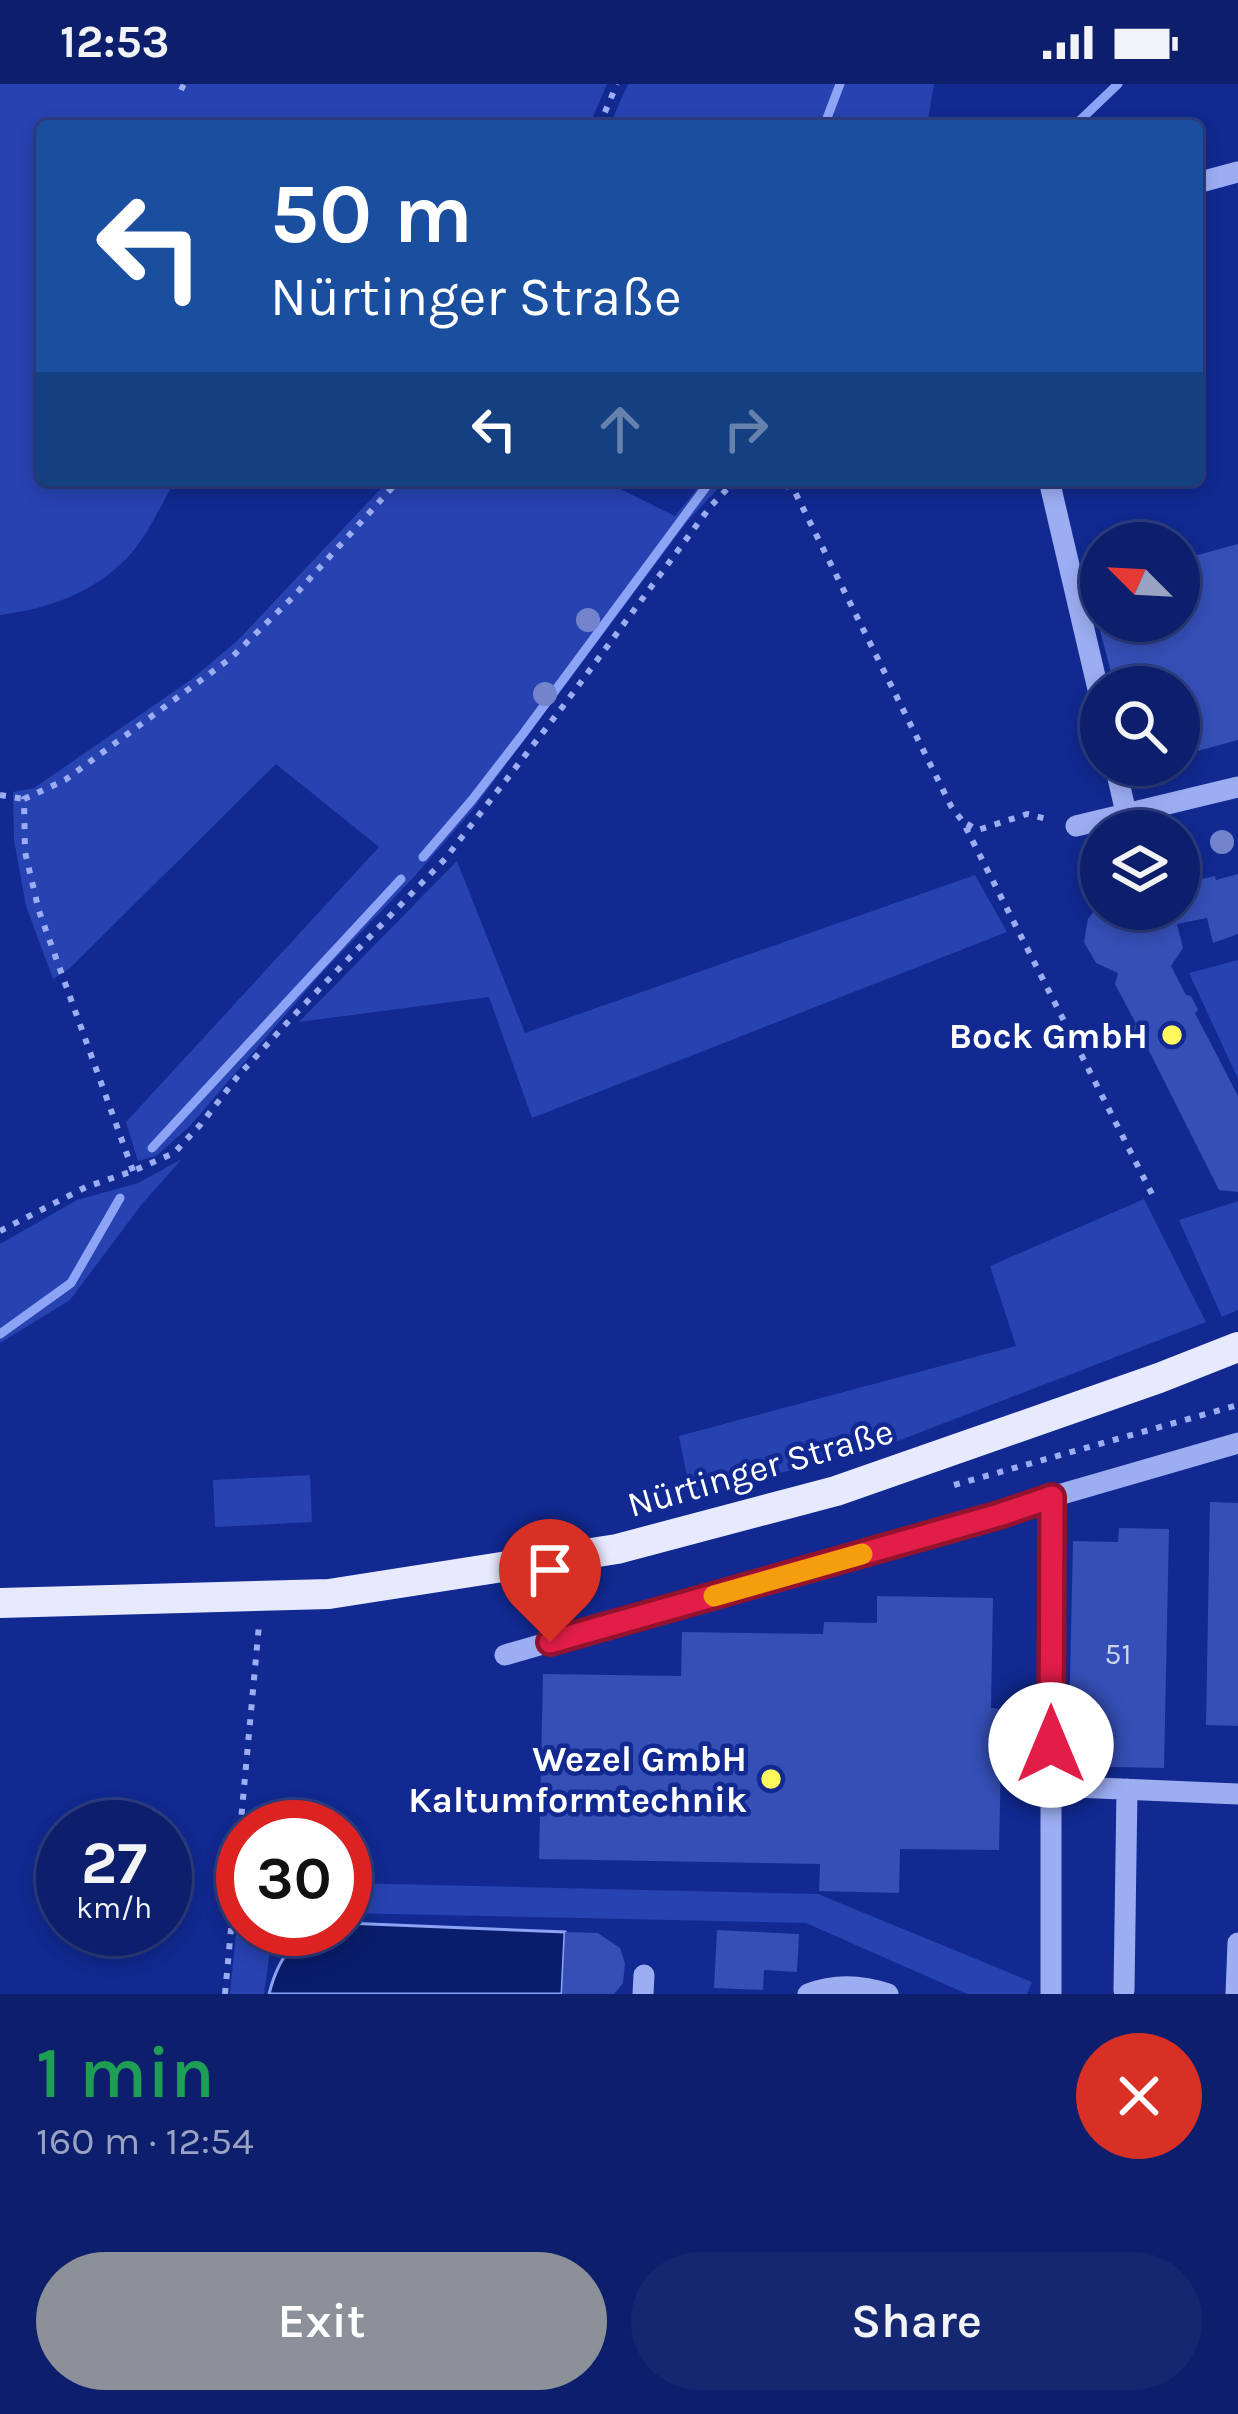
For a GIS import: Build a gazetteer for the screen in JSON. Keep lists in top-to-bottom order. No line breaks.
{"streets":{"main road":["Nürtinger Straße"]},"places":["Bock GmbH","Wezel GmbH Kaltumformtechnik"],"house_numbers":["51"],"north":"top left","page":{"status":"12:53","turn":["50 m","Nürtinger Straße"],"speed":"27 km/h","limit":"30","heading":["1 min","160 m · 12:54"],"buttons":["Exit","Share"]}}
